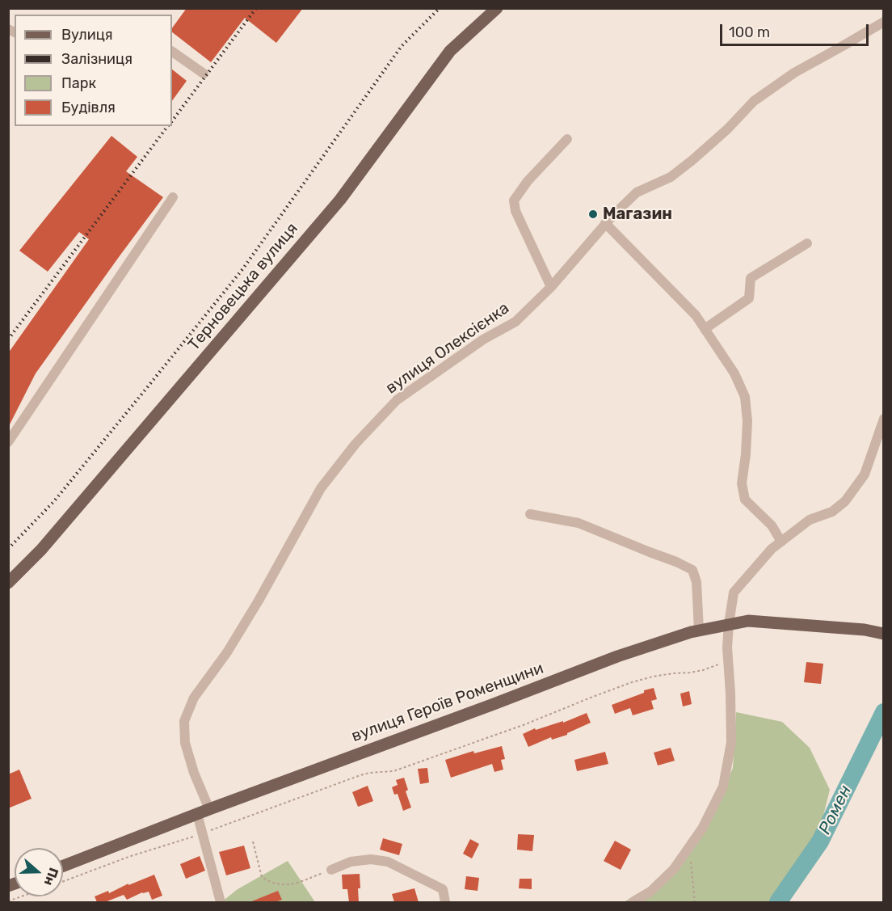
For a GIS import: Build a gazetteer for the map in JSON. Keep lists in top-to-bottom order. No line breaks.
{"streets":{"main road":["Терновецька вулиця","вулиця Героїв Роменщини"],"street":["вулиця Олексієнка"]},"crossings":[["вулиця Олексієнка","вулиця Героїв Роменщини"]],"water":["Ромен"],"places":["Магазин"],"legend":["Вулиця","Залізниця","Парк","Будівля"],"scale_bar":"100 m","north":"right"}
